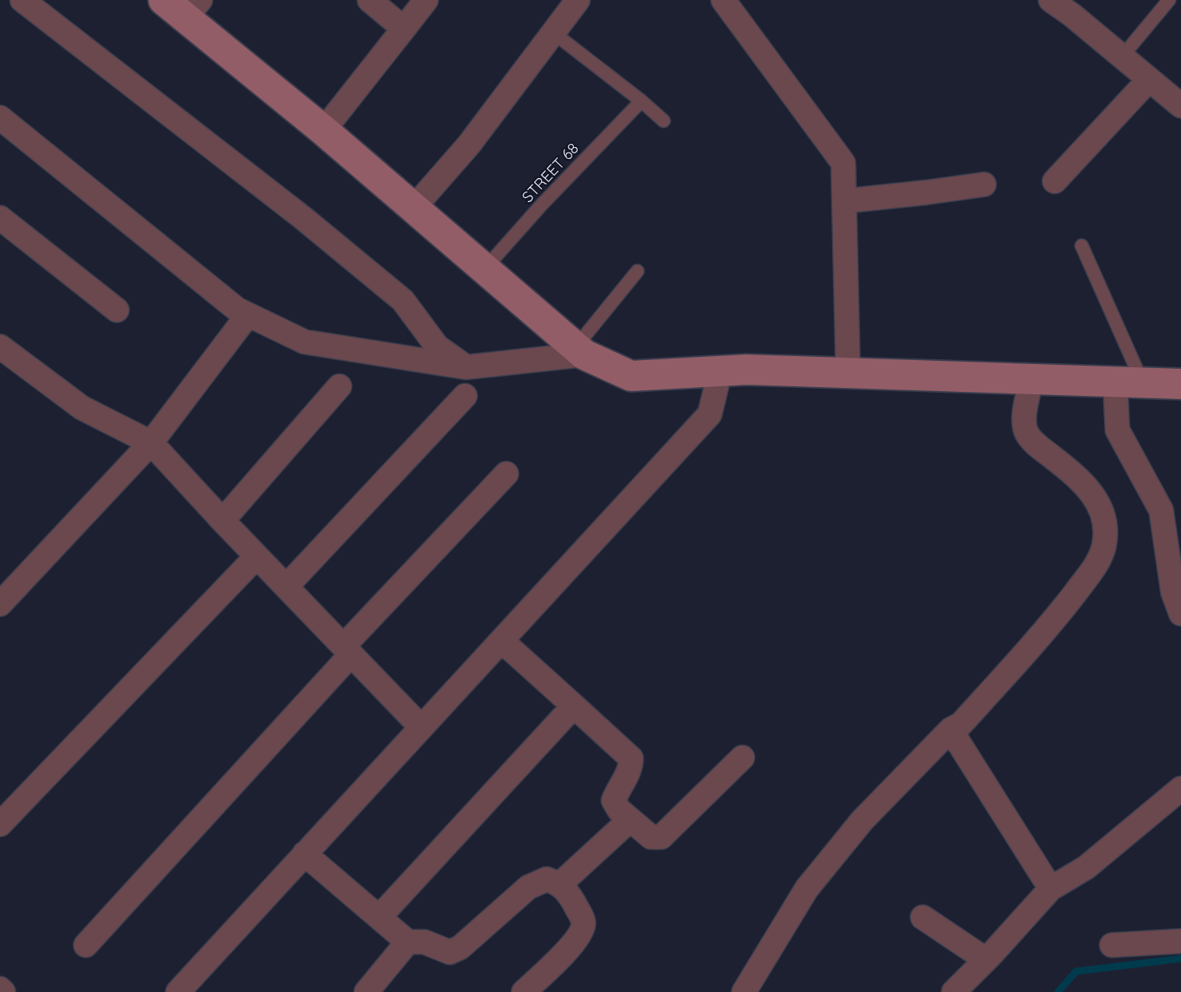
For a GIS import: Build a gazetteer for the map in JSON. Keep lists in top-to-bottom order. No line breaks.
{"streets":{"lane":["STREET 68"]}}
